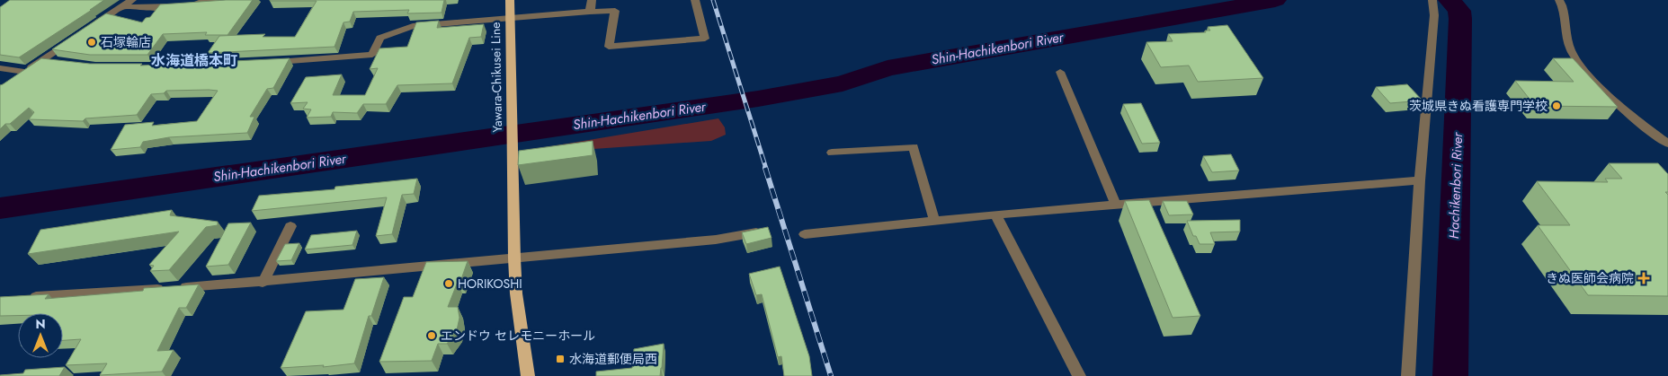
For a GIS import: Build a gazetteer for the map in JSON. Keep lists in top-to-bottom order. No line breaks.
{"streets":{"main road":["Yawara-Chikusei Line"]},"districts":["水海道橋本町"],"water":["Shin-Hachikenbori River","Hachikenbori River"],"places":{"other":["石塚輪店","茨城県きぬ看護専門学校","HORIKOSHI","エンドウ セレモニーホール"],"health":["きぬ医師会病院"],"transit":["水海道郵便局西"]},"north":"top"}
